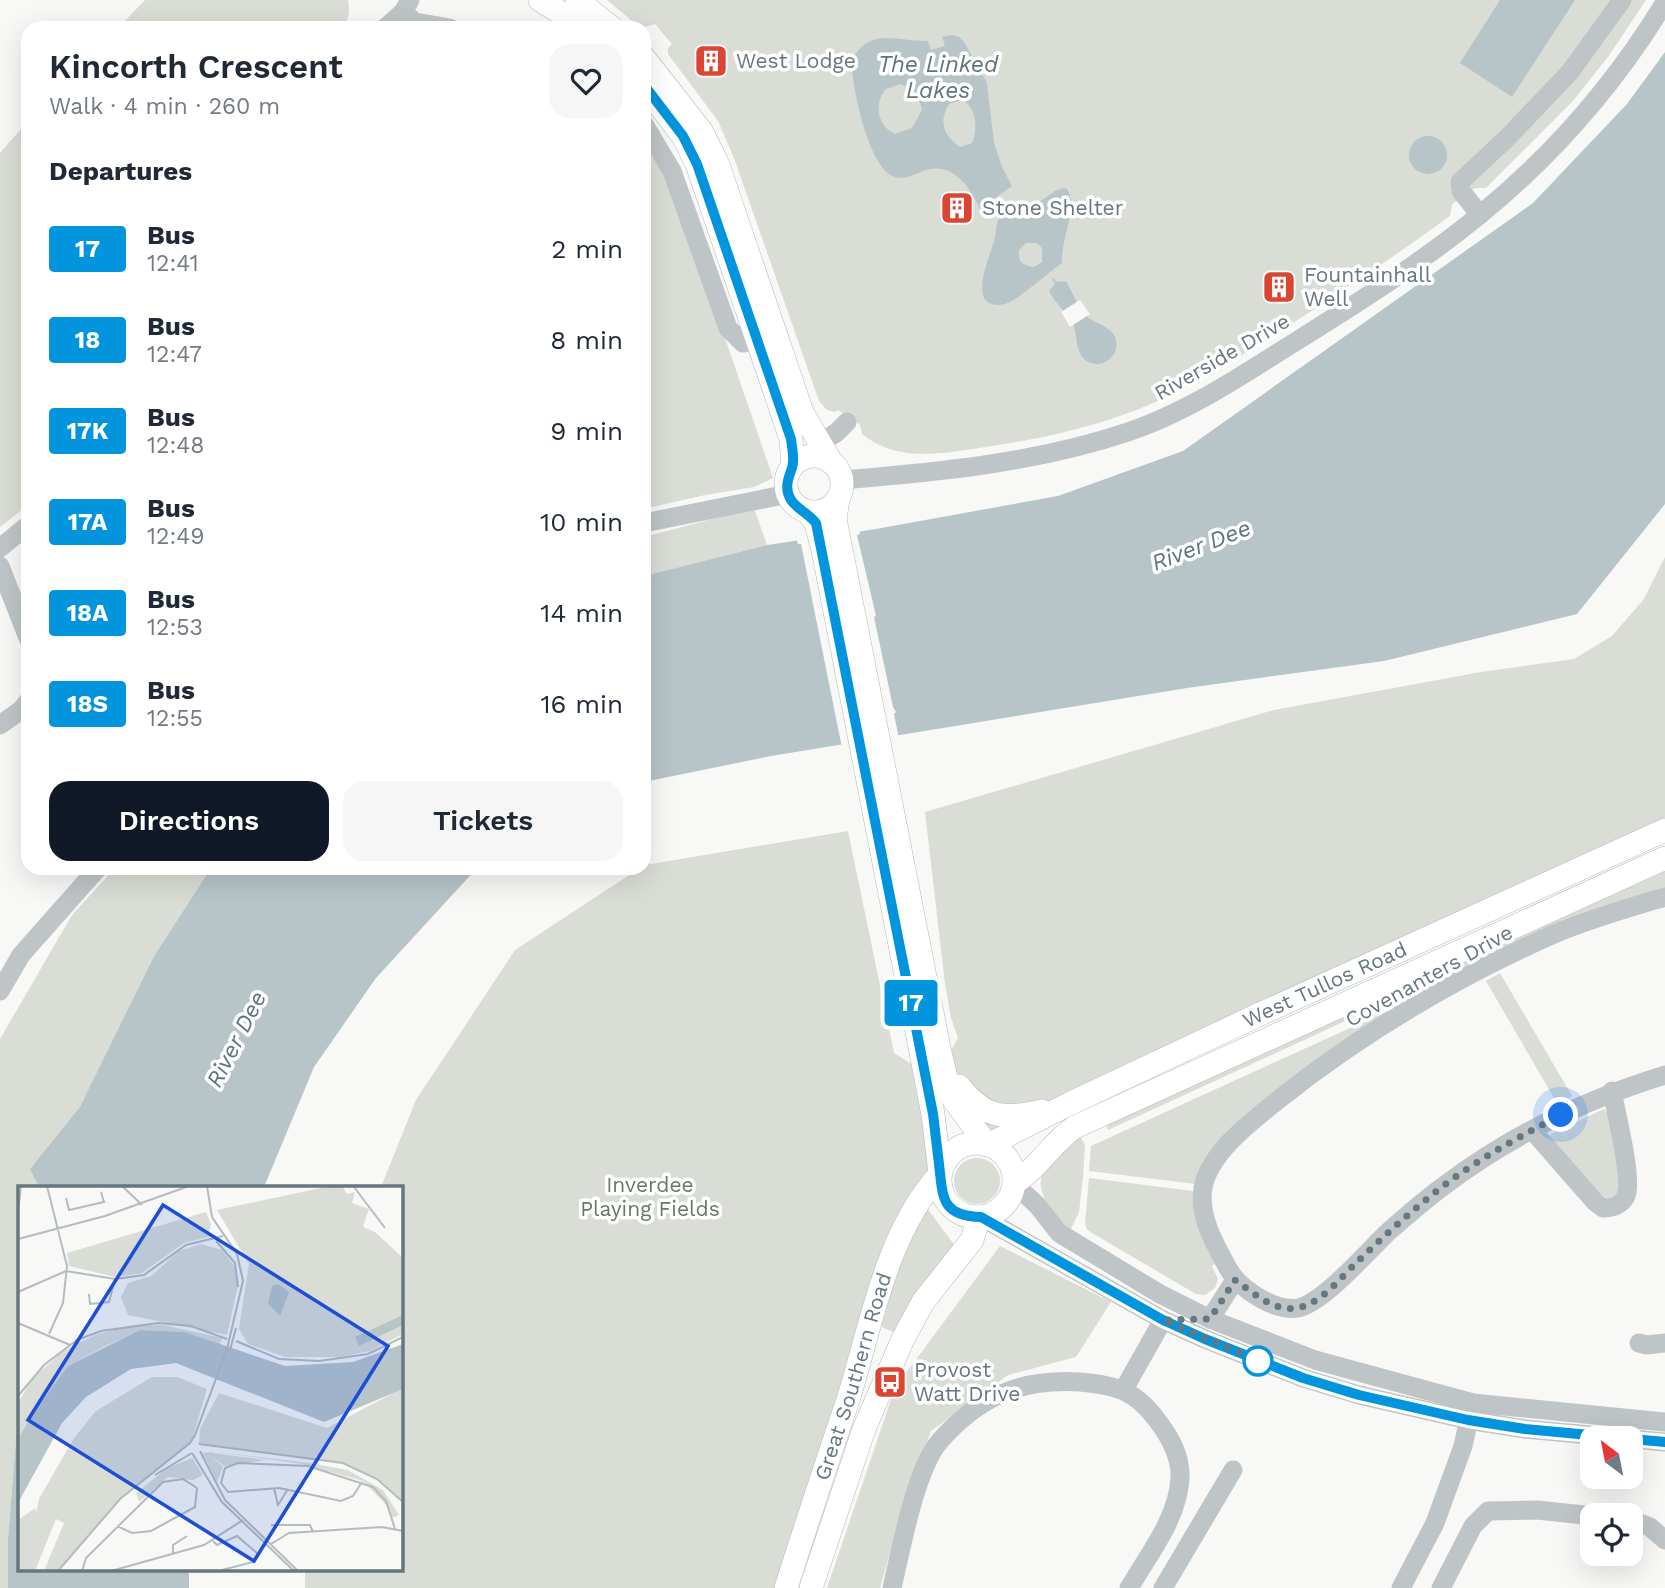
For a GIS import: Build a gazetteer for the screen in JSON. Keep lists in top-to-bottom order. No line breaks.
{"streets":{"main road":["West Tullos Road","Great Southern Road"],"street":["Riverside Drive","Covenanters Drive"]},"crossings":[["West Tullos Road","Great Southern Road"]],"water":["The Linked Lakes","River Dee"],"parks":["Inverdee Playing Fields"],"places":{"building":["West Lodge","Stone Shelter","Fountainhall Well"],"bus stop":["Provost Watt Drive"]},"lines":["bus line 17"],"north":"top left","page":{"on_map":"17","heading":[["Kincorth Crescent","Walk · 4 min · 260 m"],"Departures"],"list":[{"mark":"17","name":"Bus","note":"12:41","value":"2 min"},{"mark":"18","name":"Bus","note":"12:47","value":"8 min"},{"mark":"17K","name":"Bus","note":"12:48","value":"9 min"},{"mark":"17A","name":"Bus","note":"12:49","value":"10 min"},{"mark":"18A","name":"Bus","note":"12:53","value":"14 min"},{"mark":"18S","name":"Bus","note":"12:55","value":"16 min"}],"buttons":["Directions","Tickets"]}}
